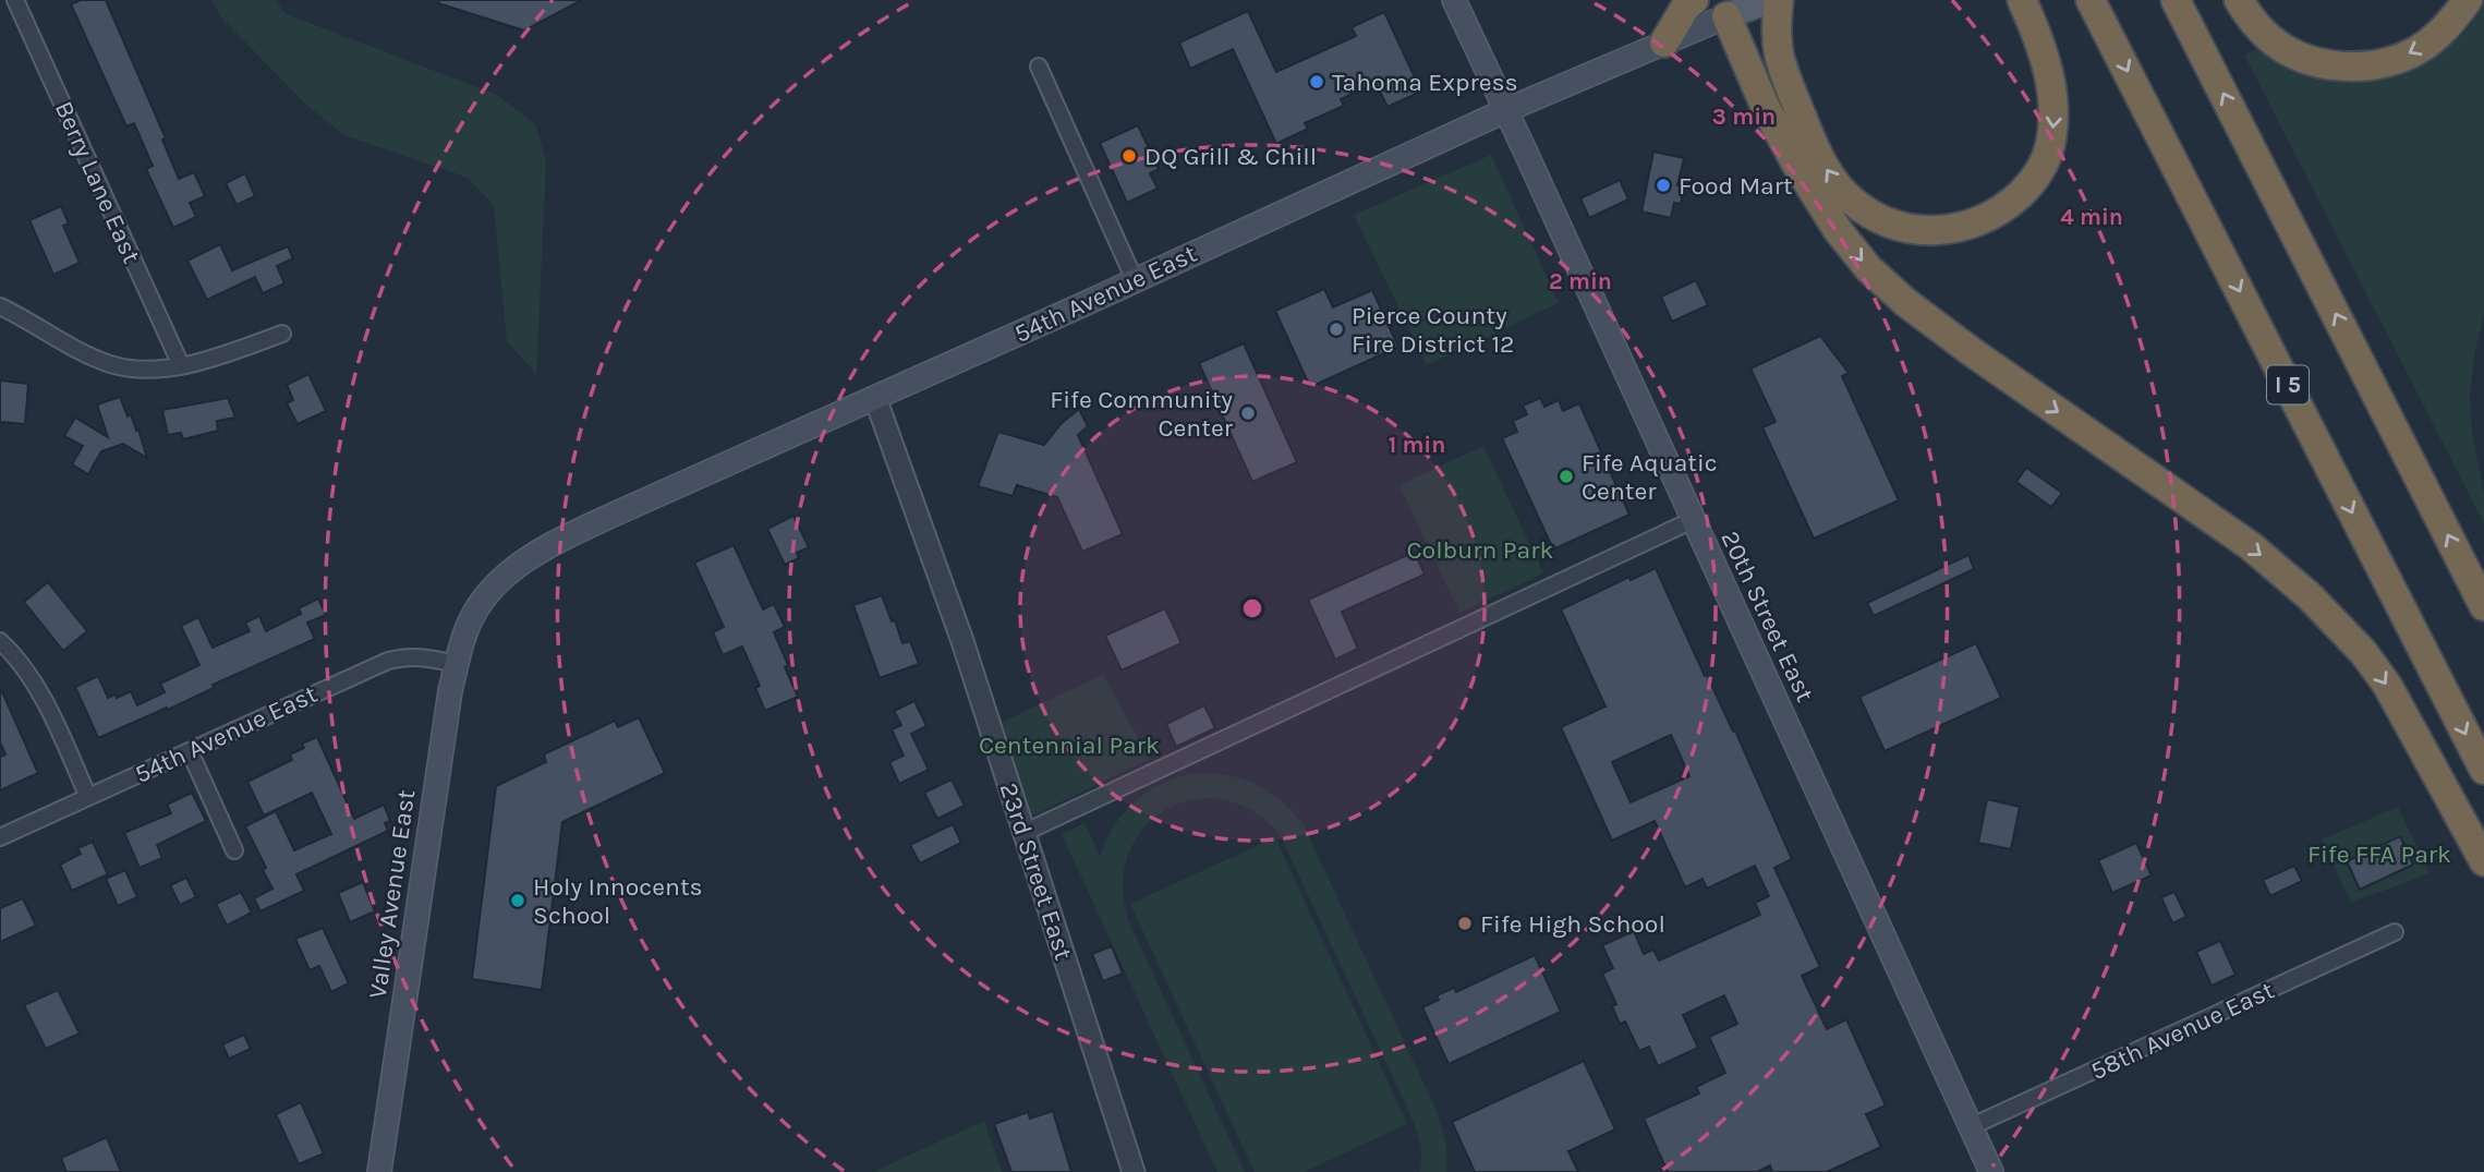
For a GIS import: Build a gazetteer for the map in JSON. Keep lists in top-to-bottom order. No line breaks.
{"streets":{"highway":["I 5"],"main road":["54th Avenue East","20th Street East","Valley Avenue East"],"street":["Berry Lane East","23rd Street East","58th Avenue East"]},"crossings":[["54th Avenue East","20th Street East"],["54th Avenue East","23rd Street East"],["54th Avenue East","Valley Avenue East"],["20th Street East","58th Avenue East"]],"parks":["Colburn Park","Centennial Park","Fife FFA Park"],"places":["Tahoma Express","DQ Grill & Chill","Food Mart","Pierce County Fire District 12","Fife Community Center","Fife Aquatic Center","Holy Innocents School","Fife High School"],"rings":["3 min","4 min","2 min","1 min"]}
